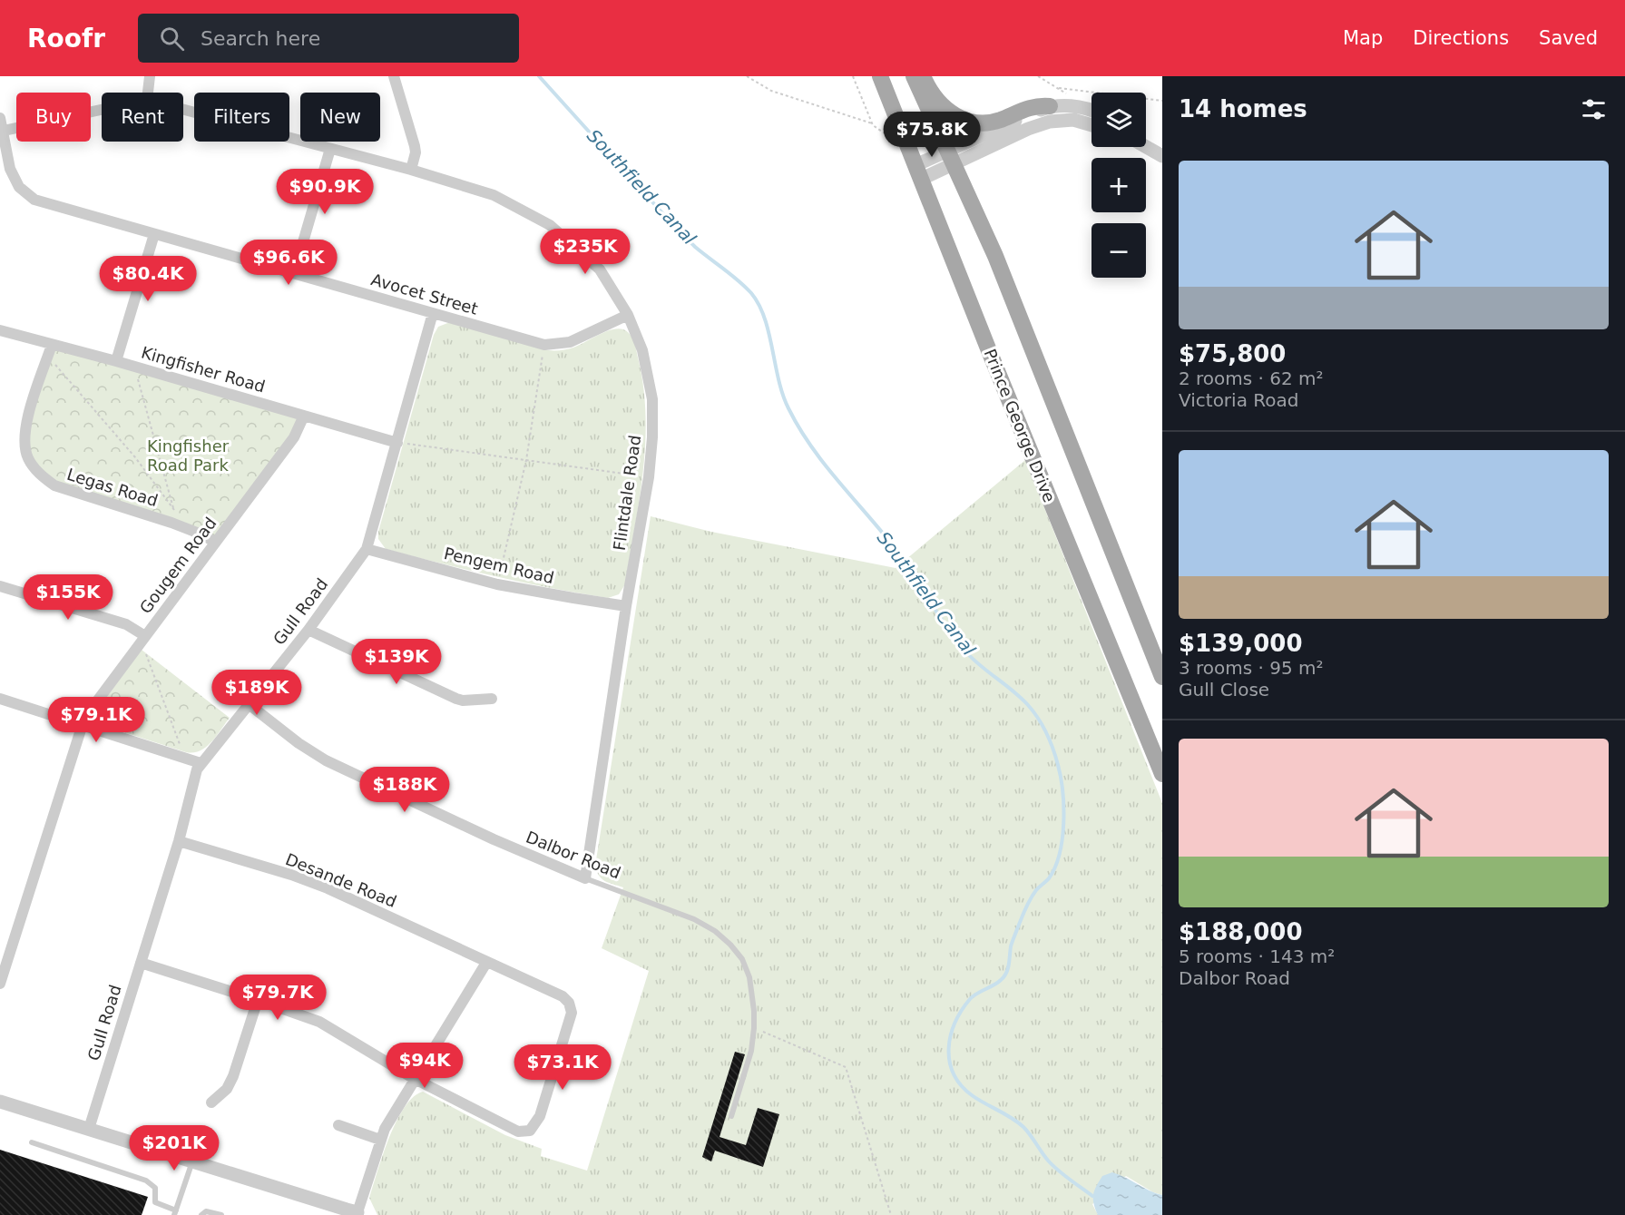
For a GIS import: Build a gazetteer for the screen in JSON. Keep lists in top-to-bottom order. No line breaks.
{"streets":{"main road":["Prince George Drive"],"street":["Avocet Street","Kingfisher Road","Legas Road","Flintdale Road","Gougem Road","Pengem Road","Gull Road","Dalbor Road","Desande Road"]},"crossings":[["Avocet Street","Flintdale Road"],["Avocet Street","Gull Road"],["Kingfisher Road","Legas Road"],["Kingfisher Road","Gougem Road"],["Kingfisher Road","Gull Road"],["Legas Road","Gougem Road"],["Flintdale Road","Pengem Road"],["Flintdale Road","Dalbor Road"],["Pengem Road","Gull Road"],["Gull Road","Dalbor Road"],["Gull Road","Desande Road"]],"water":["Southfield Canal"],"parks":["Kingfisher Road Park"],"page":{"header":"Roofr","search":"Search here","nav":["Map","Directions","Saved"],"heading":"14 homes","map_buttons":["+","−"],"chip":["Buy","Rent","Filters","New"],"price":["$75.8K","$90.9K","$235K","$96.6K","$80.4K","$155K","$139K","$189K","$79.1K","$188K","$79.7K","$94K","$73.1K","$201K"],"list":[{"name":"$75,800","note":"2 rooms · 62 m² · Victoria Road"},{"name":"$139,000","note":"3 rooms · 95 m² · Gull Close"},{"name":"$188,000","note":"5 rooms · 143 m² · Dalbor Road"}]}}
